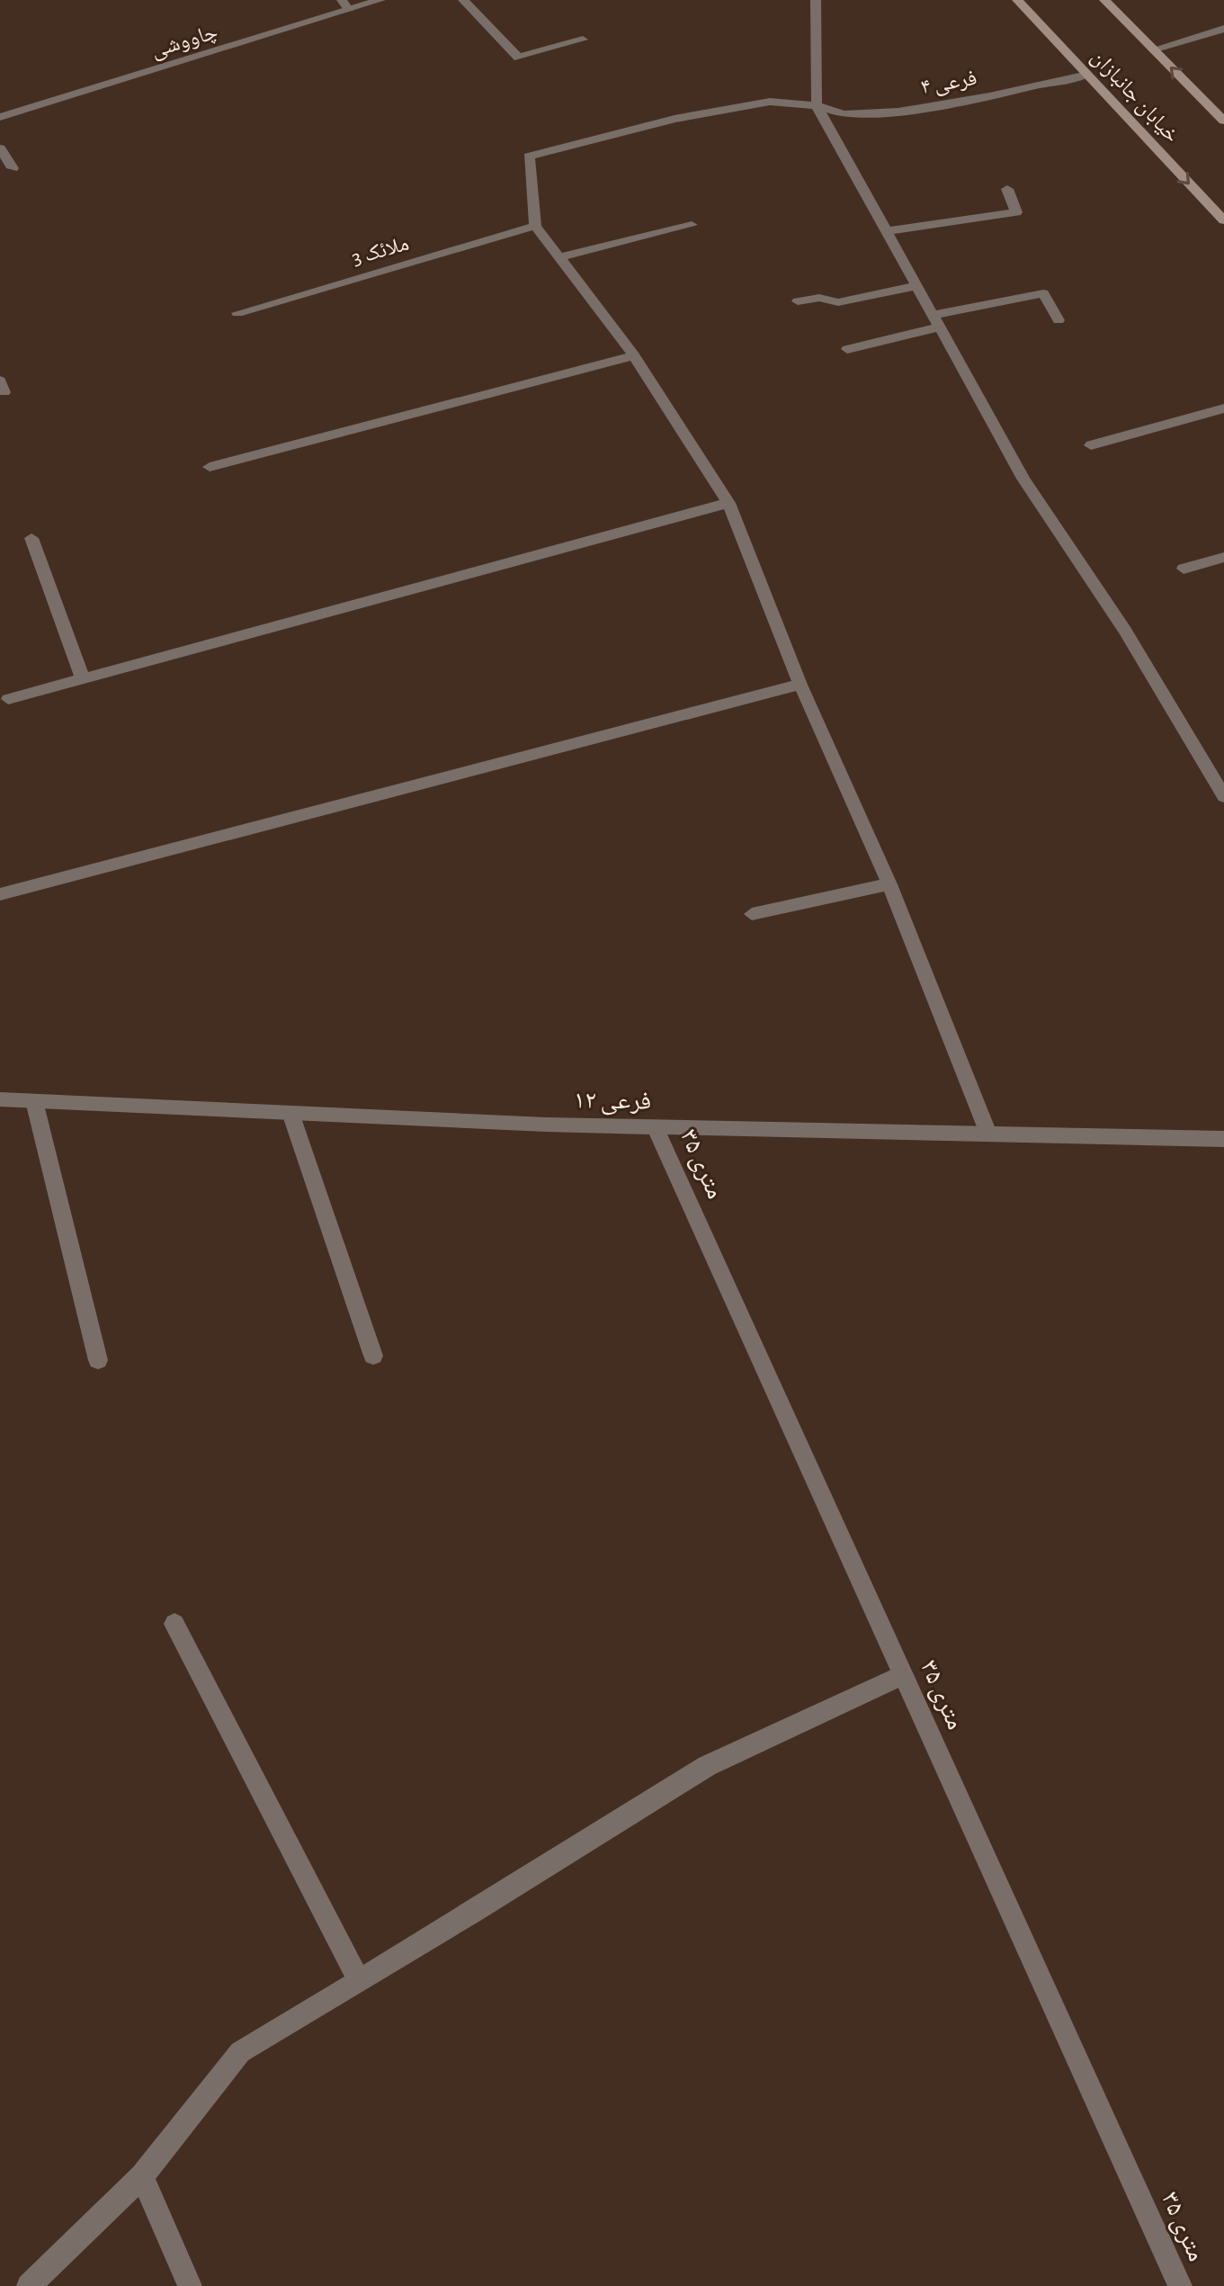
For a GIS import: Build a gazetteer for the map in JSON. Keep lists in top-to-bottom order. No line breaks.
{"streets":{"main road":["خیابان جانبازان"],"street":["چاووشی","فرعی ۴","ملائک 3","فرعی ۱۲","۳۵ متری"]},"crossings":[["فرعی ۴","خیابان جانبازان"],["فرعی ۴","ملائک 3"],["فرعی ۱۲","۳۵ متری"]]}
